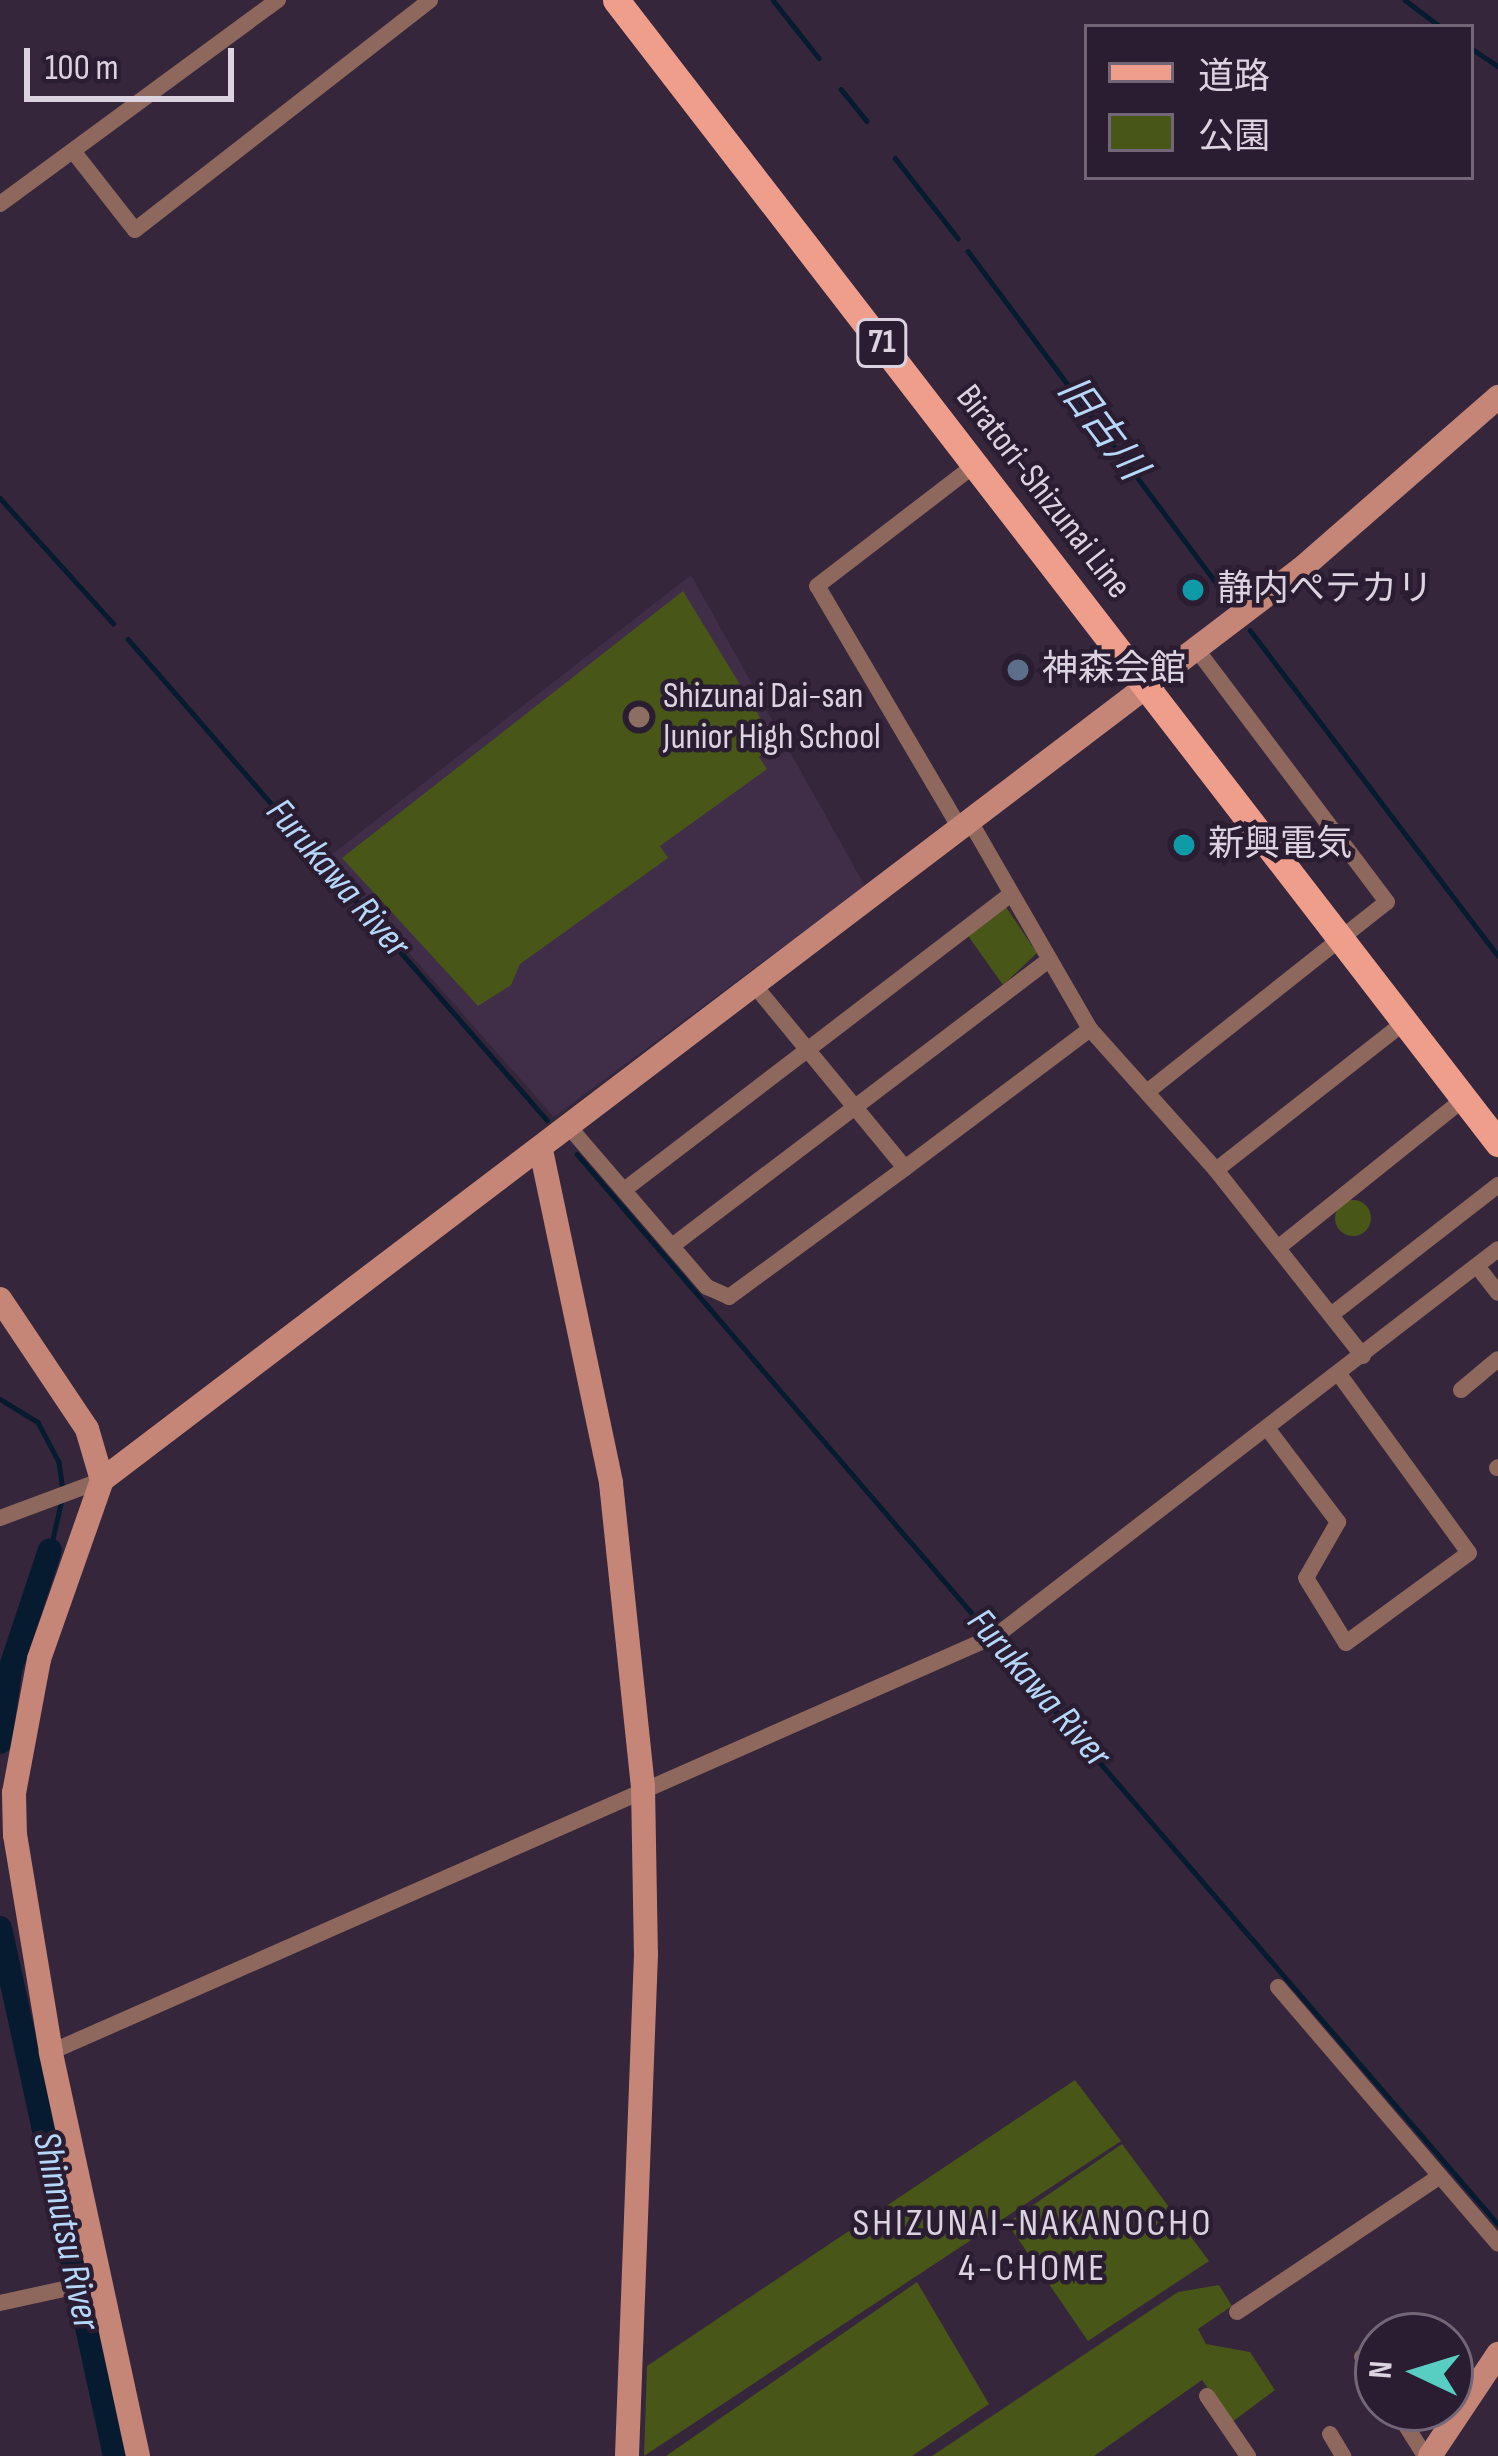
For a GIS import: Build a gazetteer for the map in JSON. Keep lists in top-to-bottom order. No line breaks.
{"streets":{"main road":["71","Biratori-Shizunai Line"]},"districts":["SHIZUNAI-NAKANOCHO 4-CHOME"],"water":["旧古川","Furukawa River","Shinnutsu River"],"places":["静内ぺテカリ","神森会館","Shizunai Dai-san Junior High School","新興電気"],"legend":["道路","公園"],"scale_bar":"100 m","north":"left"}
